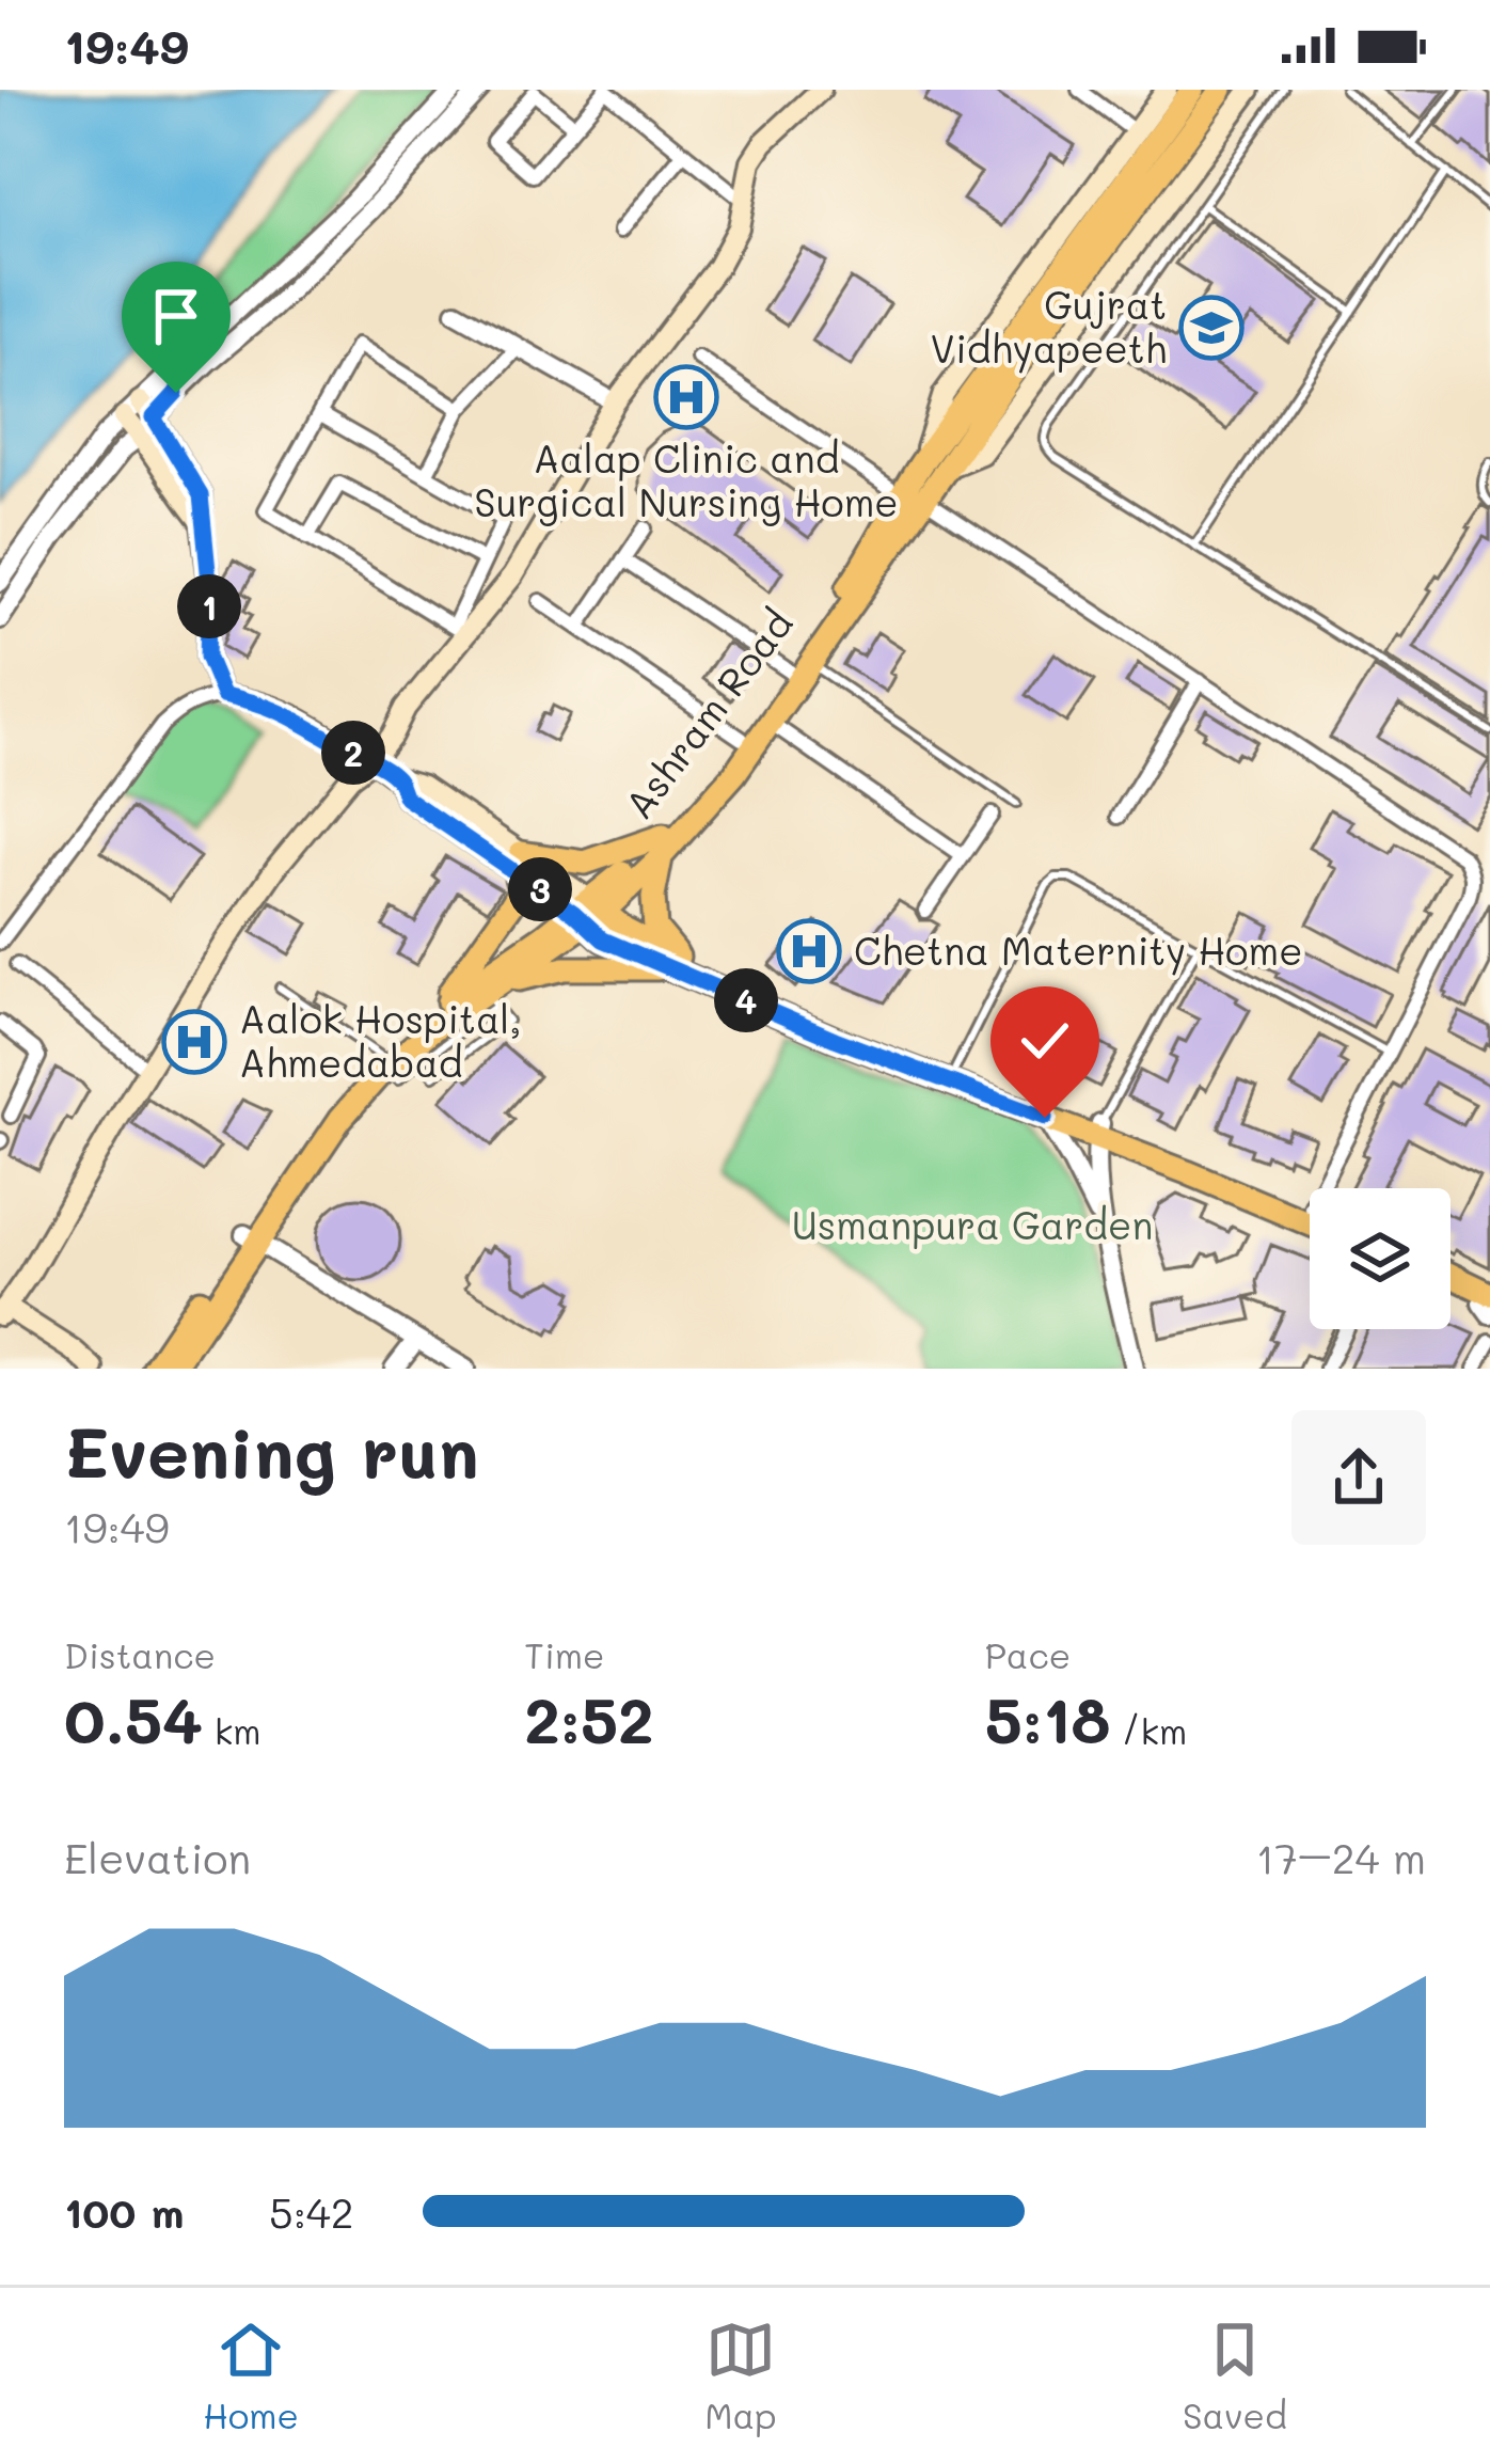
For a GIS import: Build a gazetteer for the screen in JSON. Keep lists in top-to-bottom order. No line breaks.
{"streets":{"main road":["Ashram Road"]},"parks":["Usmanpura Garden"],"places":{"school or university":["Gujrat Vidhyapeeth"],"hospital":["Aalap Clinic and Surgical Nursing Home","Chetna Maternity Home","Aalok Hospital, Ahmedabad"]},"page":{"status":"19:49","pins":["1","2","3","4"],"heading":["Evening run","19:49"],"stats":[["Distance","0.54 km"],["Time","2:52"],["Pace","5:18 /km"]],"chart":["Elevation","17–24 m"],"list":[{"name":"100 m","note":"5:42"}],"tabs":["Home","Map","Saved"]}}
